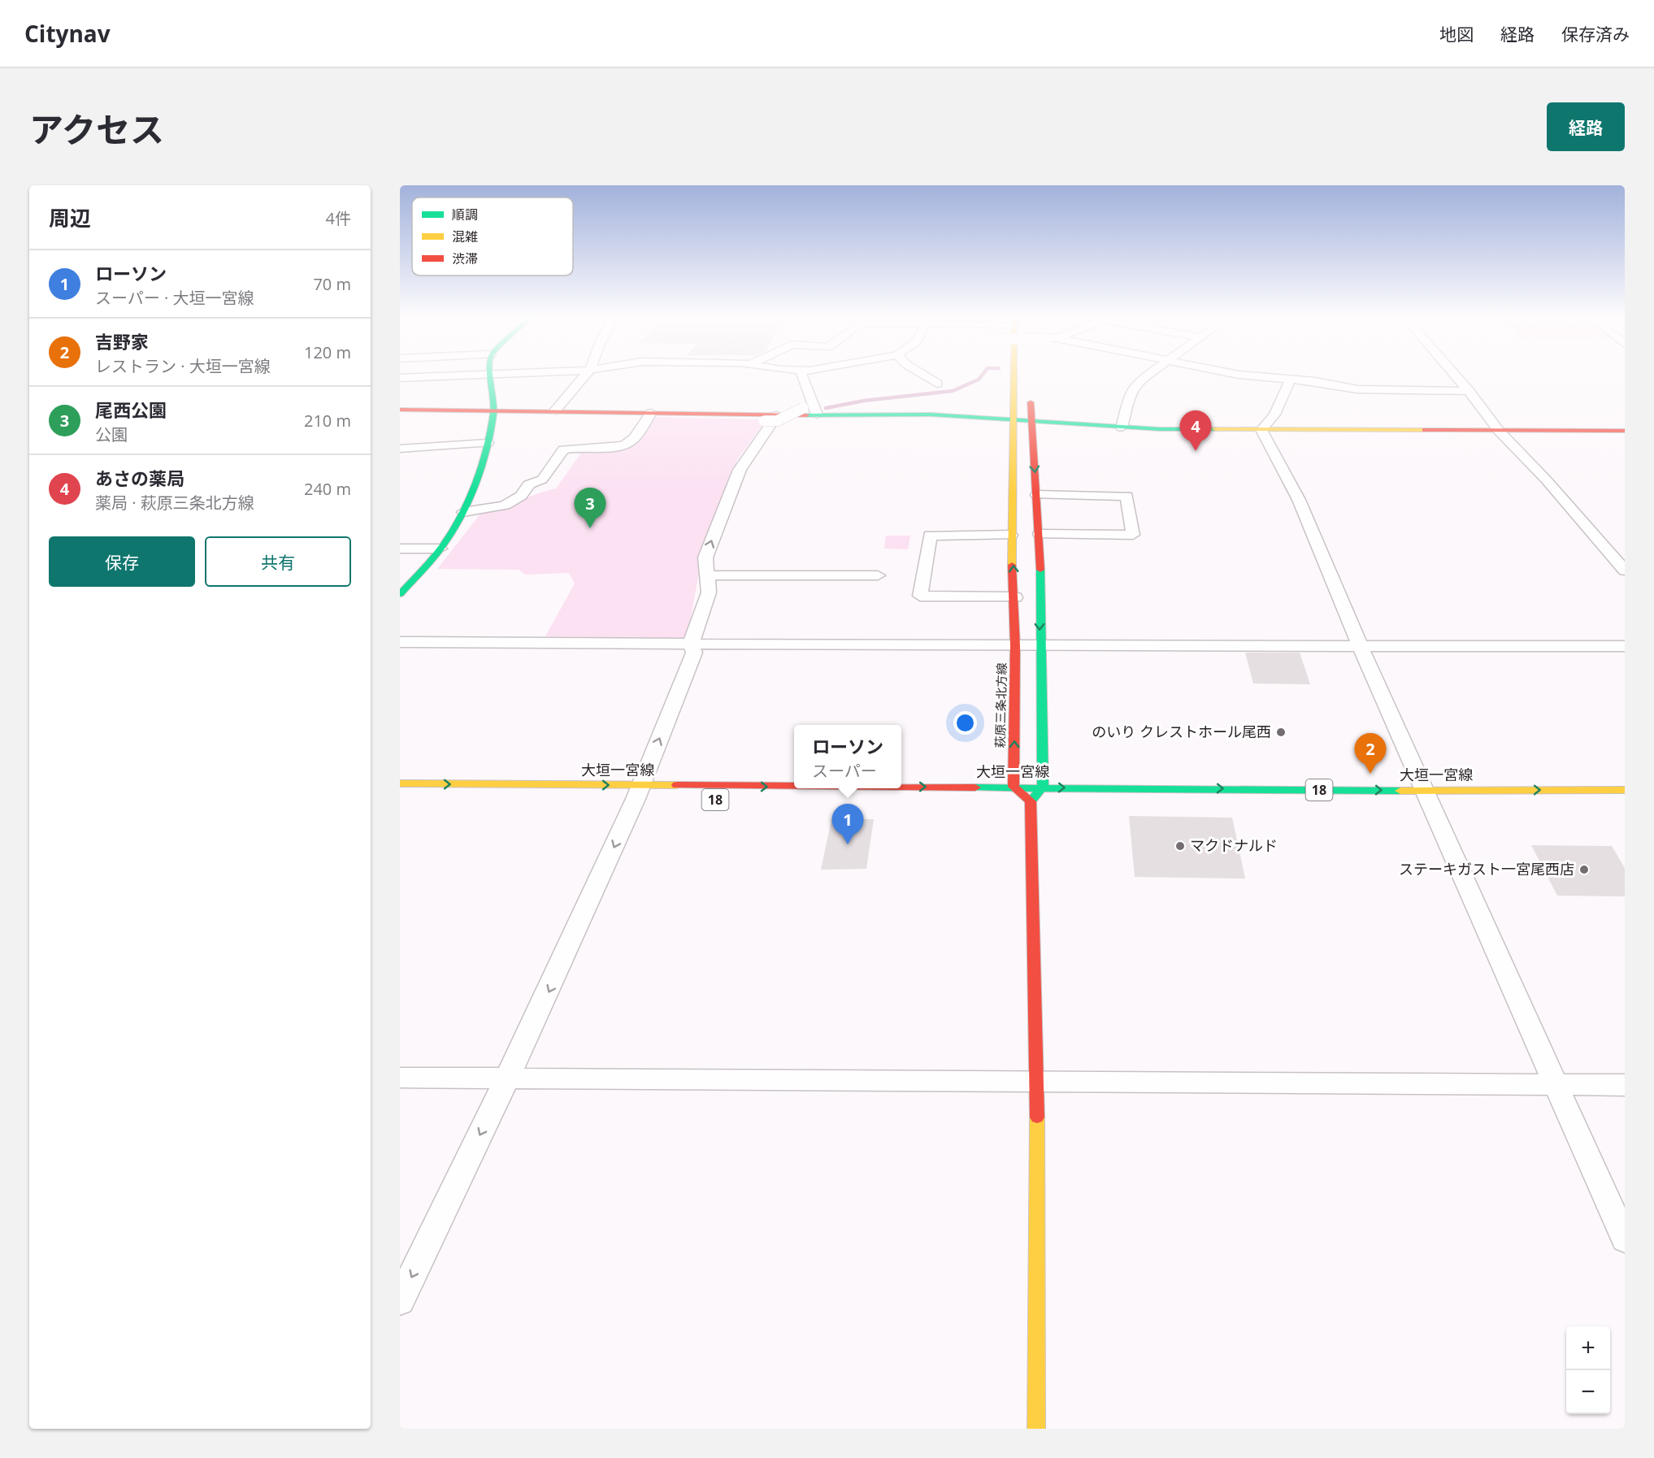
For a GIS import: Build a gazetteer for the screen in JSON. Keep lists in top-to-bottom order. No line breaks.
{"streets":{"main road":["萩原三条北方線","大垣一宮線","18"]},"crossings":[["萩原三条北方線","大垣一宮線"]],"one_way":["大垣一宮線"],"places":["のいり クレストホール尾西","マクドナルド","ステーキガスト一宮尾西店"],"legend":["順調","混雑","渋滞"],"page":{"header":"Citynav","nav":["地図","経路","保存済み"],"title":"アクセス","buttons":["経路",["保存","共有"]],"heading":["周辺","4件"],"list":[{"mark":"1","name":"ローソン","note":"スーパー · 大垣一宮線","value":"70 m"},{"mark":"2","name":"吉野家","note":"レストラン · 大垣一宮線","value":"120 m"},{"mark":"3","name":"尾西公園","note":"公園","value":"210 m"},{"mark":"4","name":"あさの薬局","note":"薬局 · 萩原三条北方線","value":"240 m"}],"pins":["4","3","2","1"],"popup":["ローソン","スーパー"],"map_buttons":["+","−"]}}
